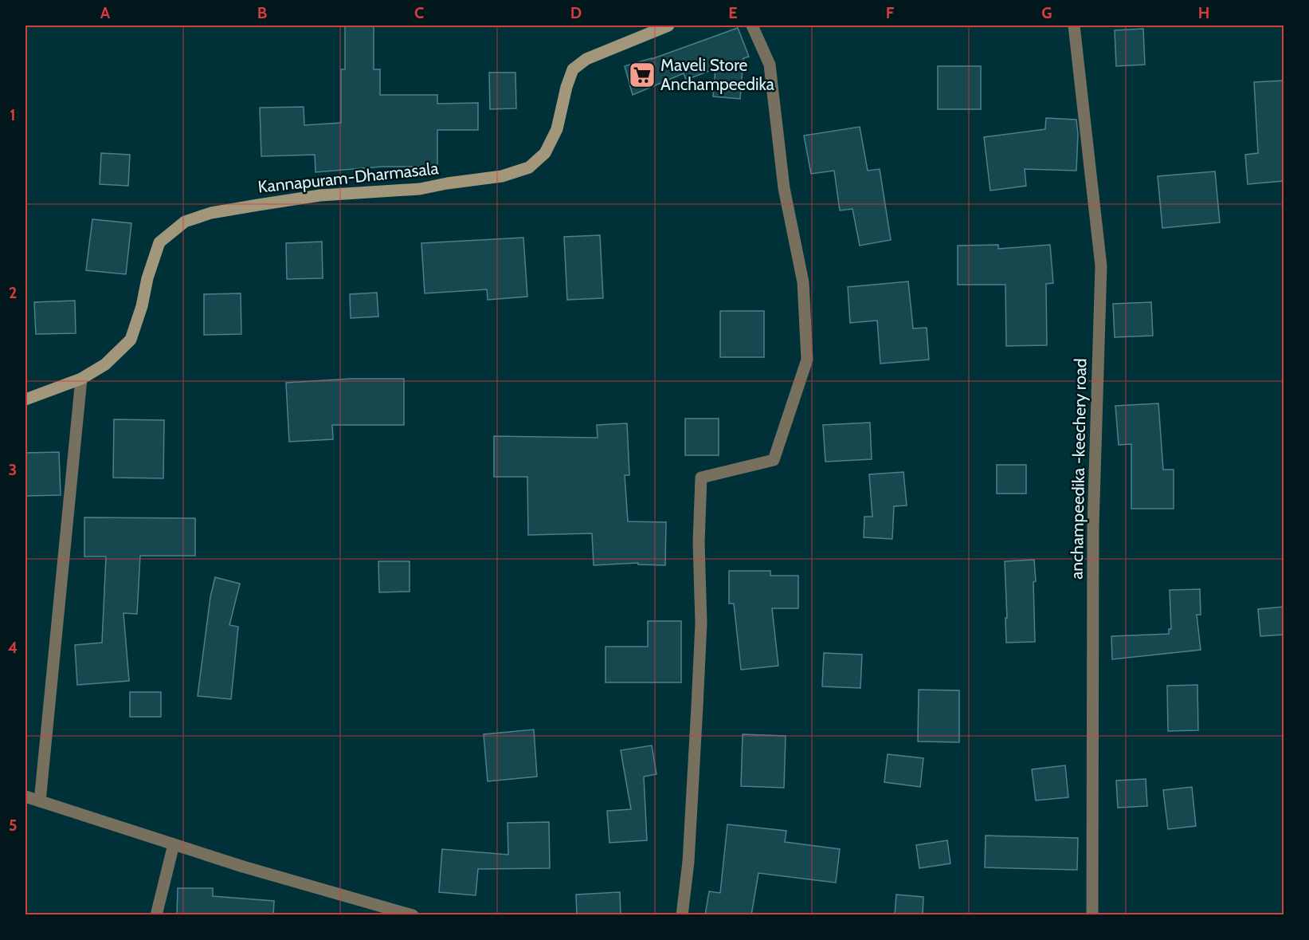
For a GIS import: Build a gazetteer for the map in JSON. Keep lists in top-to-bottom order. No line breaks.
{"streets":{"main road":["Kannapuram-Dharmasala"],"street":["anchampeedika -keechery road"]},"places":{"supermarket":["Maveli Store Anchampeedika"]},"grid":{"columns":["A","B","C","D","E","F","G","H"],"rows":["1","2","3","4","5"]}}
